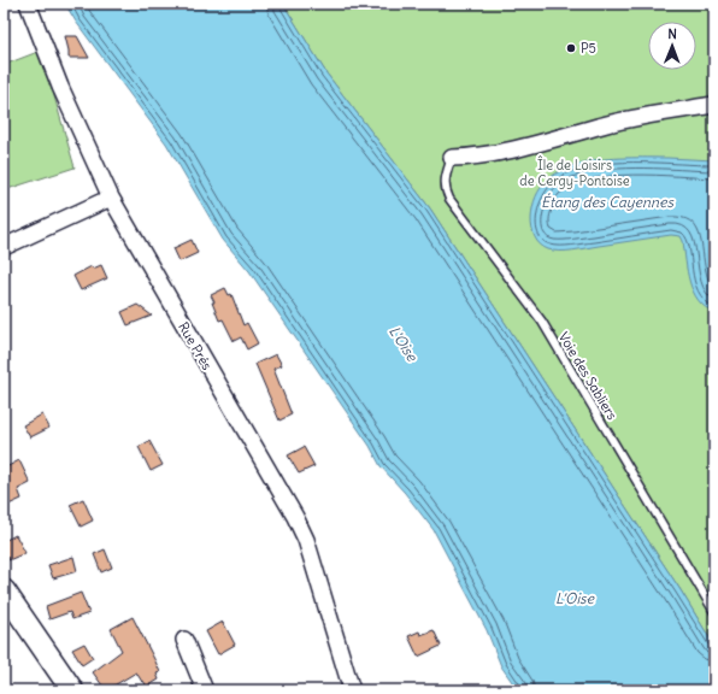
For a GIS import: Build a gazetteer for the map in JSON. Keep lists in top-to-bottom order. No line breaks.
{"streets":{"street":["Rue Prés"],"lane":["Voie des Sabliers"]},"water":["Étang des Cayennes","L'Oise","L’Oise"],"parks":["Île de Loisirs de Cergy-Pontoise"],"places":["P5"],"north":"top"}
